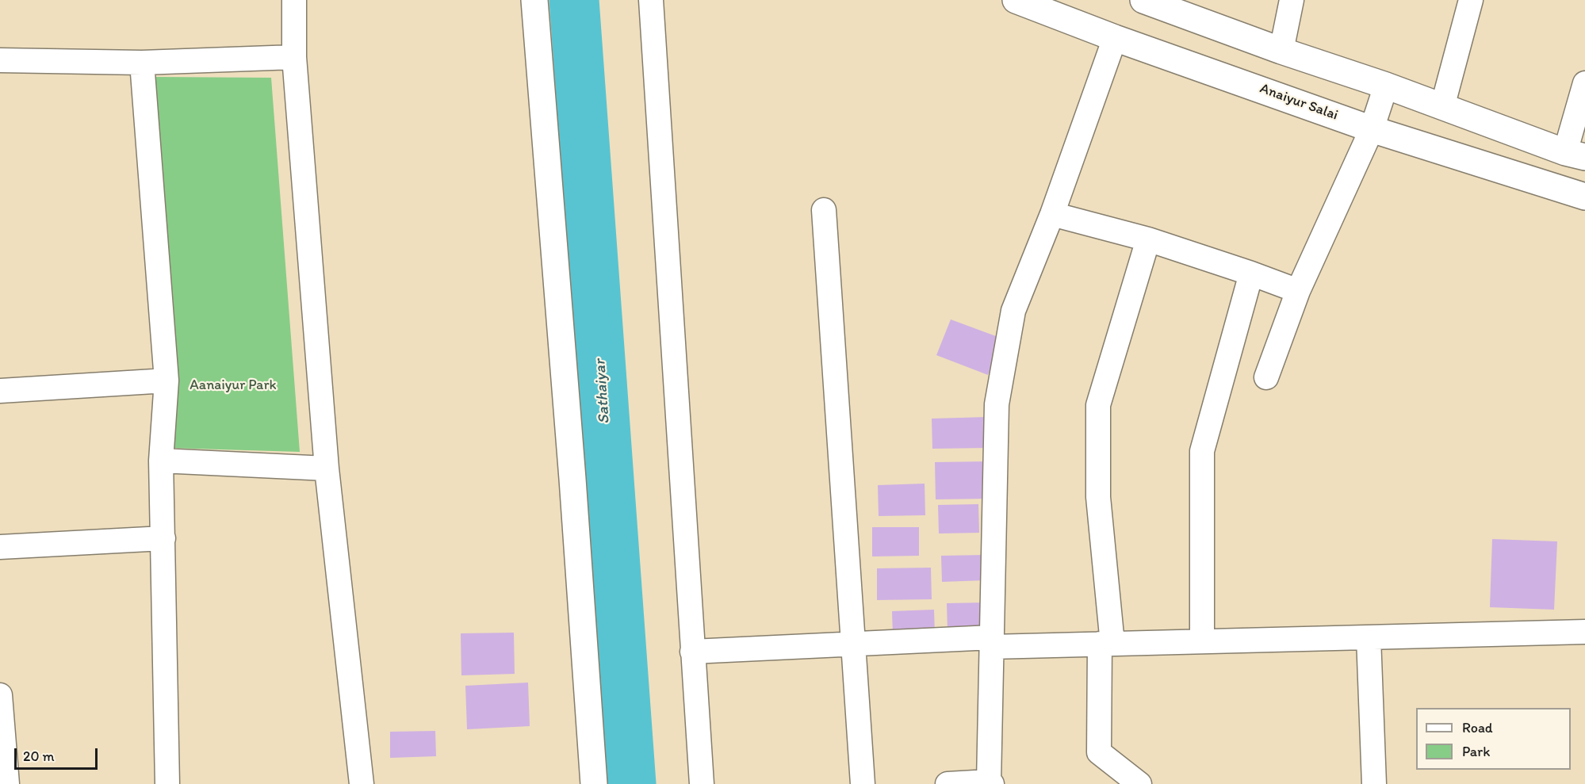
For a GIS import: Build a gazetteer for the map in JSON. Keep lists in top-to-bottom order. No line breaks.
{"streets":{"main road":["Anaiyur Salai"]},"water":["Sathaiyar"],"parks":["Aanaiyur Park"],"legend":["Road","Park"],"scale_bar":"20 m"}
